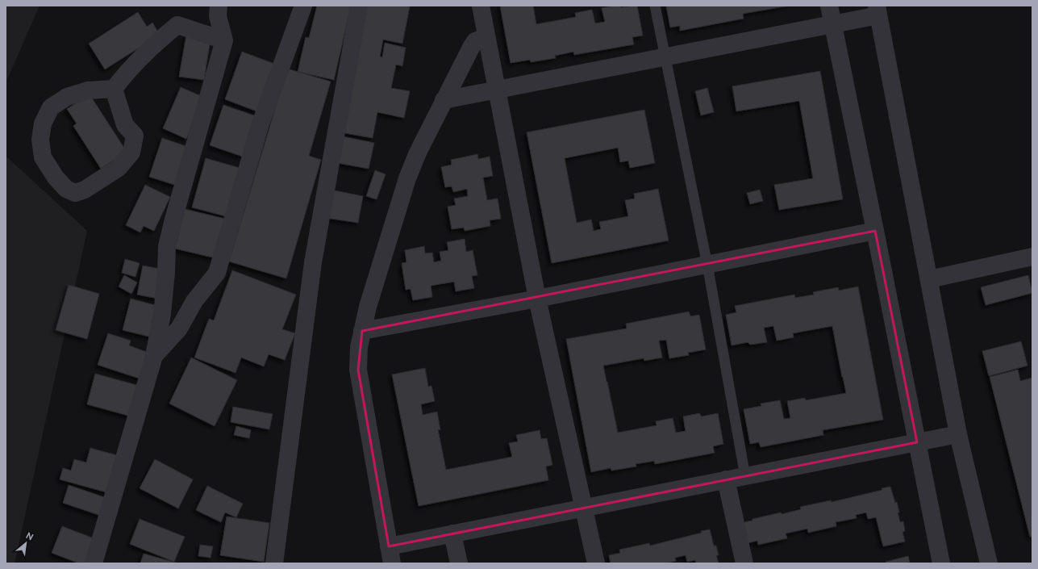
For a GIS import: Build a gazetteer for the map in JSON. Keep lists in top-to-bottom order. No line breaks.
{"north":"top right"}
